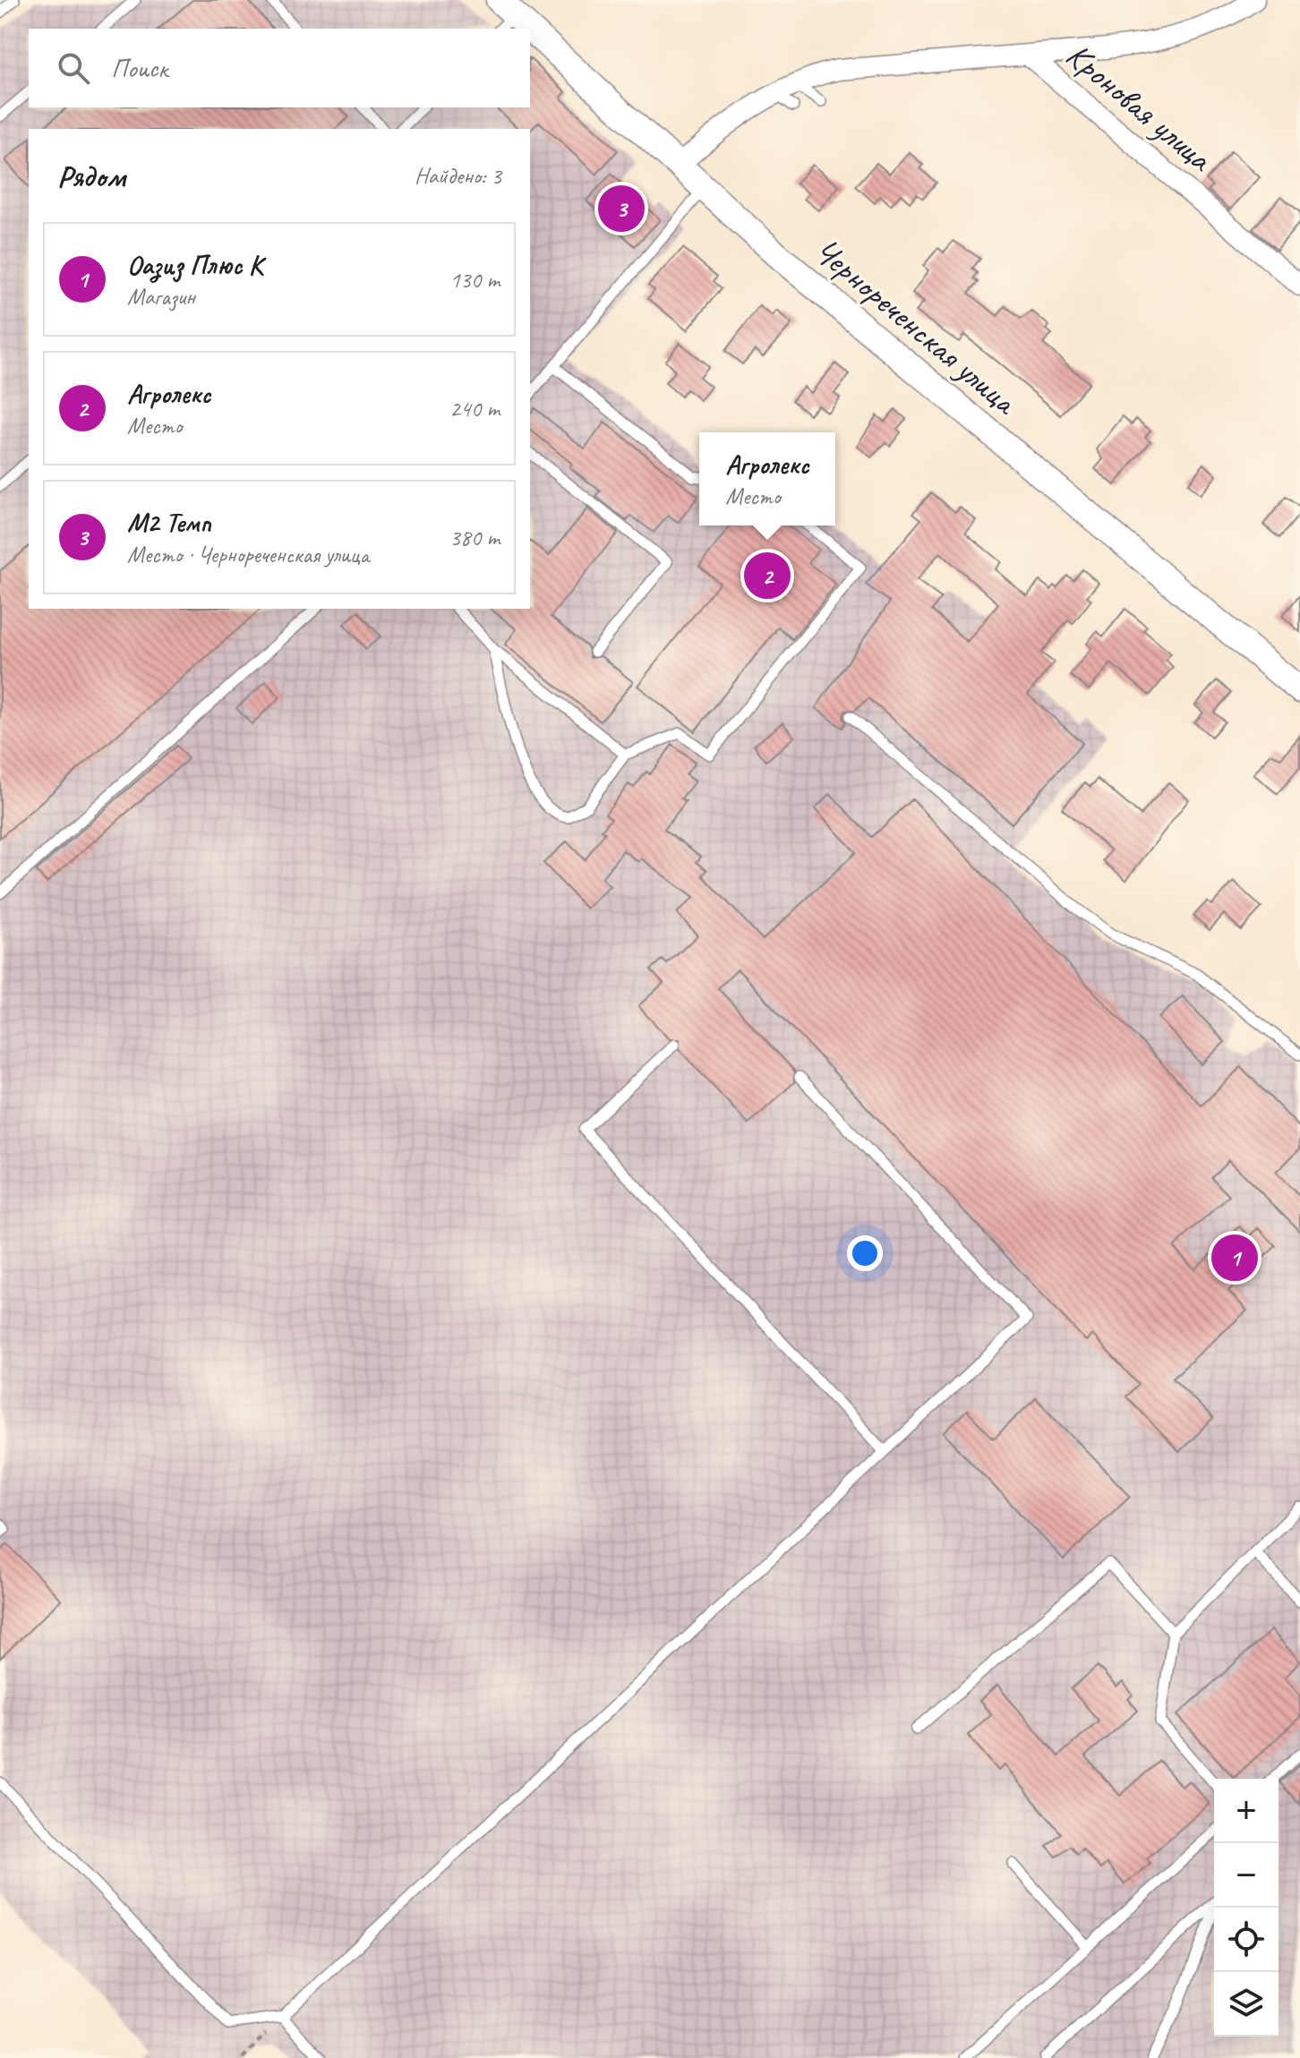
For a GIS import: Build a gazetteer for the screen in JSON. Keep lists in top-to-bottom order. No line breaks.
{"streets":{"street":["Кроновая улица","Чернореченская улица"]},"crossings":[["Кроновая улица","Чернореченская улица"]],"page":{"search":"Поиск","heading":["Рядом","Найдено: 3"],"pins":["3","2","1"],"list":[{"mark":"1","name":"Оазиз Плюс К","note":"Магазин","value":"130 m"},{"mark":"2","name":"Агролекс","note":"Место","value":"240 m"},{"mark":"3","name":"М2 Темп","note":"Место · Чернореченская улица","value":"380 m"}],"popup":["Агролекс","Место"],"map_buttons":["+","−"]}}
